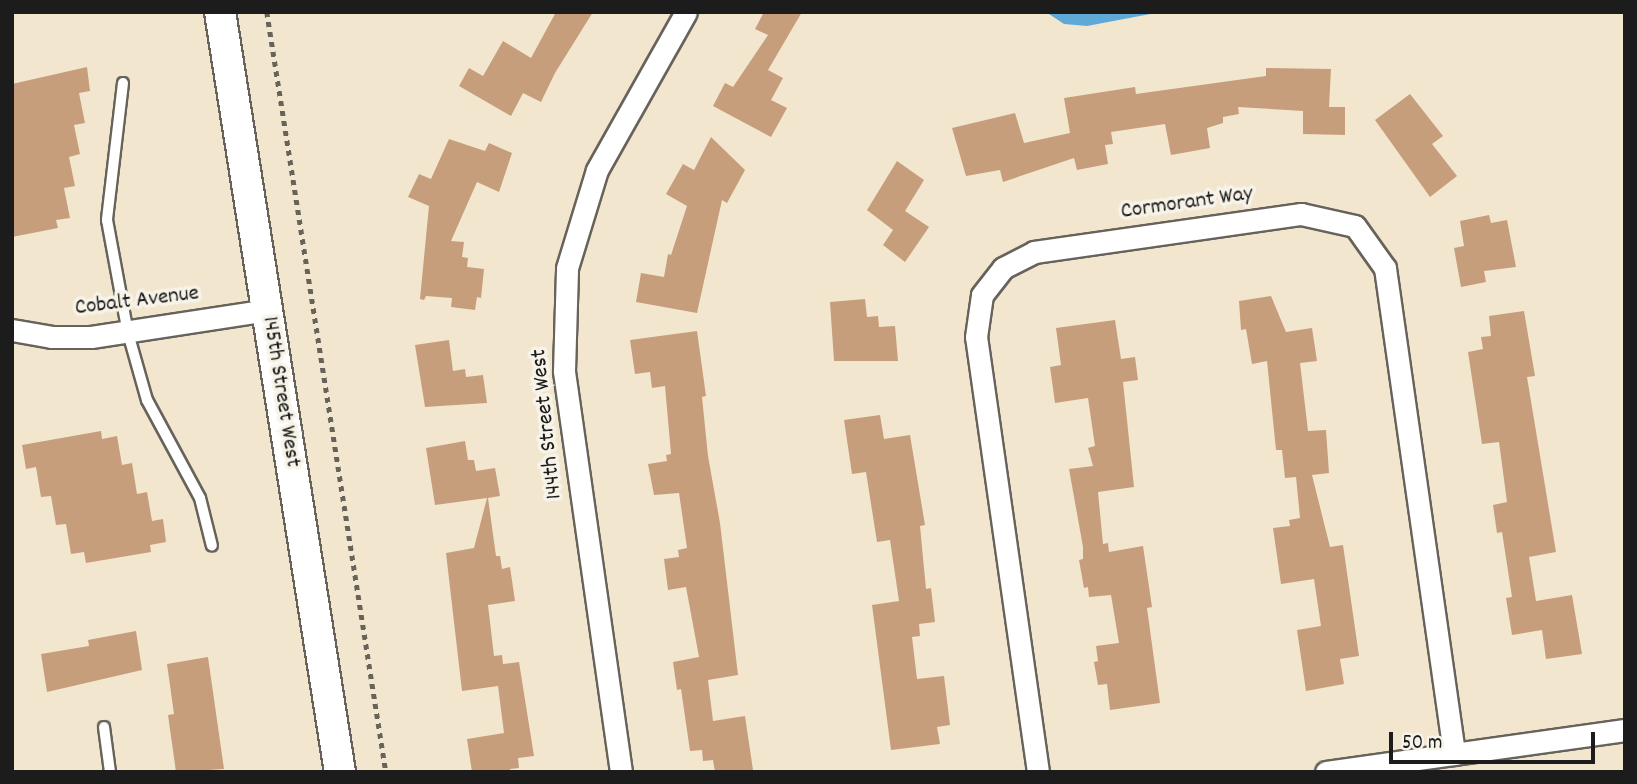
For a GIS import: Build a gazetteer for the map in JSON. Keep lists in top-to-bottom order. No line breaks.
{"streets":{"street":["Cormorant Way","Cobalt Avenue","145th Street West","144th Street West"]},"crossings":[["Cobalt Avenue","145th Street West"]],"scale_bar":"50 m"}
